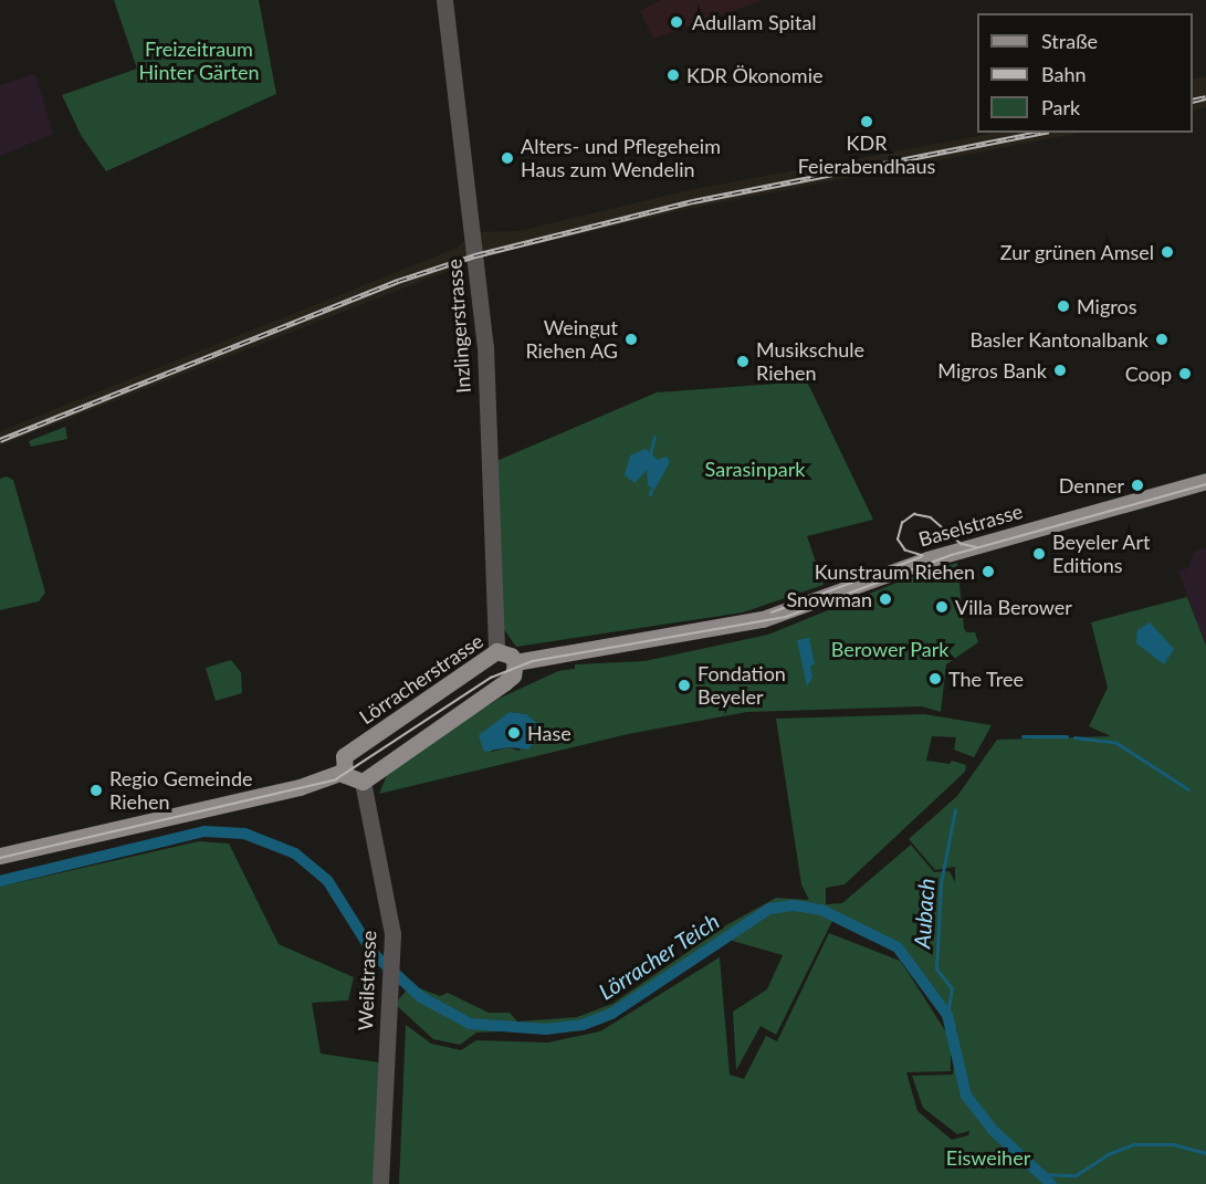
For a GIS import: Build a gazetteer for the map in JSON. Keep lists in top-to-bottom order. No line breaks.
{"streets":{"main road":["Baselstrasse","Lörracherstrasse"],"street":["Inzlingerstrasse","Weilstrasse"]},"crossings":[["Inzlingerstrasse","Lörracherstrasse"],["Baselstrasse","Lörracherstrasse"]],"water":["Aubach","Lörracher Teich"],"parks":["Freizeitraum Hinter Gärten","Sarasinpark","Berower Park","Eisweiher"],"places":["Adullam Spital","KDR Ökonomie","KDR Feierabendhaus","Alters- und Pflegeheim Haus zum Wendelin","Zur grünen Amsel","Migros","Weingut Riehen AG","Basler Kantonalbank","Musikschule Riehen","Migros Bank","Coop","Denner","Beyeler Art Editions","Kunstraum Riehen","Snowman","Villa Berower","The Tree","Fondation Beyeler","Hase","Regio Gemeinde Riehen"],"legend":["Straße","Bahn","Park"]}
